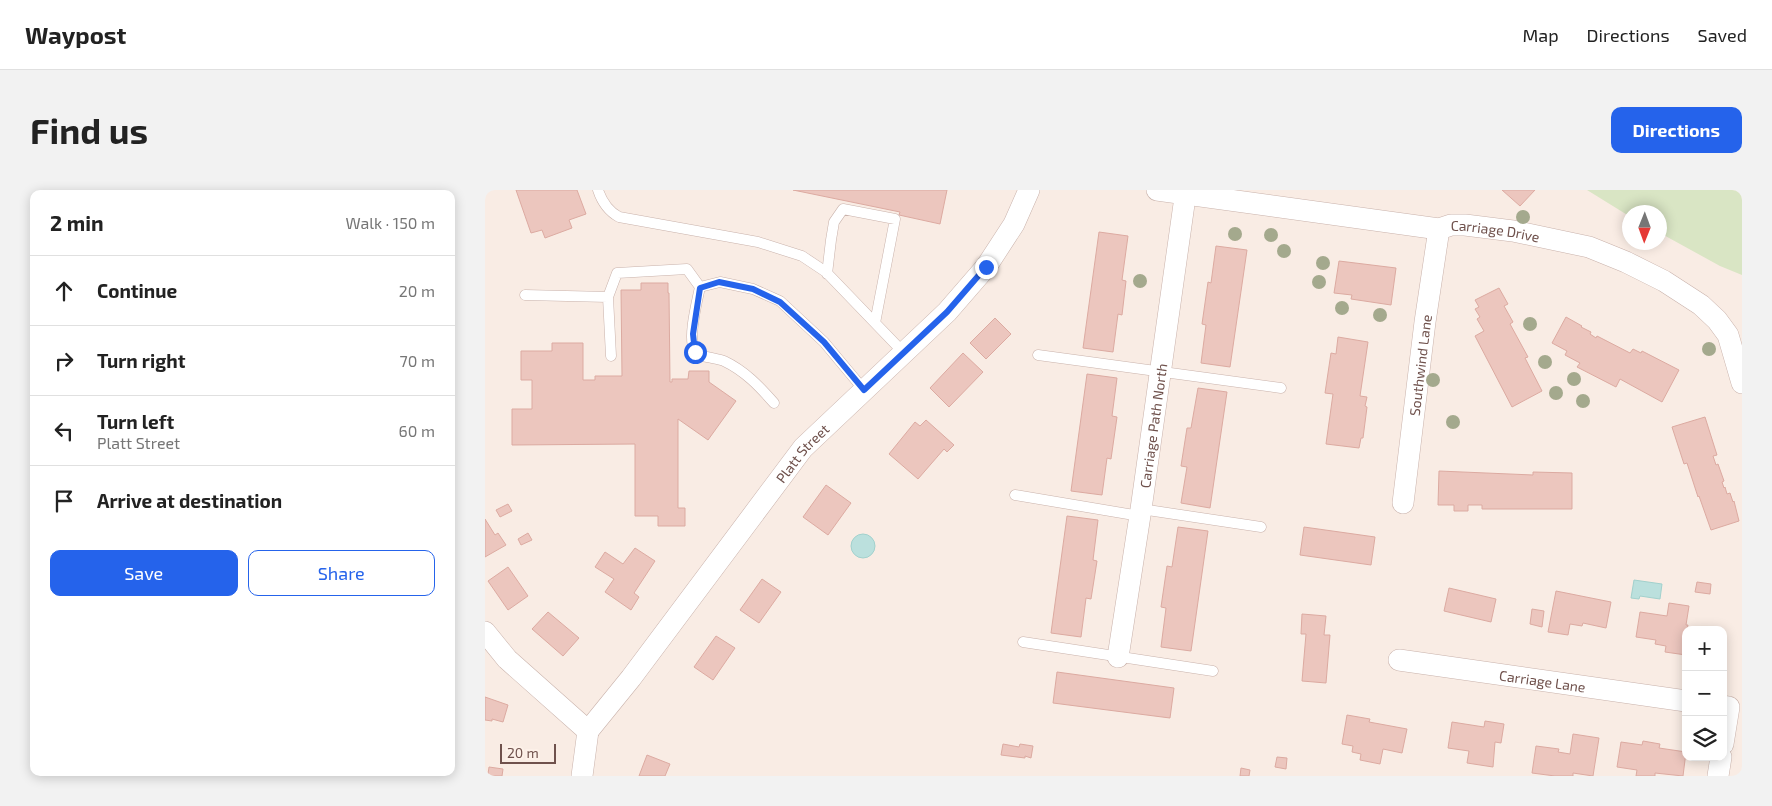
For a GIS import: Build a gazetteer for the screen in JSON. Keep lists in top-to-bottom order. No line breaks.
{"streets":{"street":["Carriage Drive","Southwind Lane","Carriage Path North","Platt Street","Carriage Lane"]},"crossings":[["Carriage Drive","Southwind Lane"],["Carriage Drive","Carriage Path North"]],"scale_bar":"20 m","north":"bottom","page":{"header":"Waypost","nav":["Map","Directions","Saved"],"buttons":["Directions",["Save","Share"]],"title":"Find us","heading":["2 min","Walk · 150 m"],"list":[["Continue","20 m"],["Turn right","70 m"],["Turn left","Platt Street","60 m"],"Arrive at destination"],"map_buttons":["+","−"],"scale":"20 m"}}
